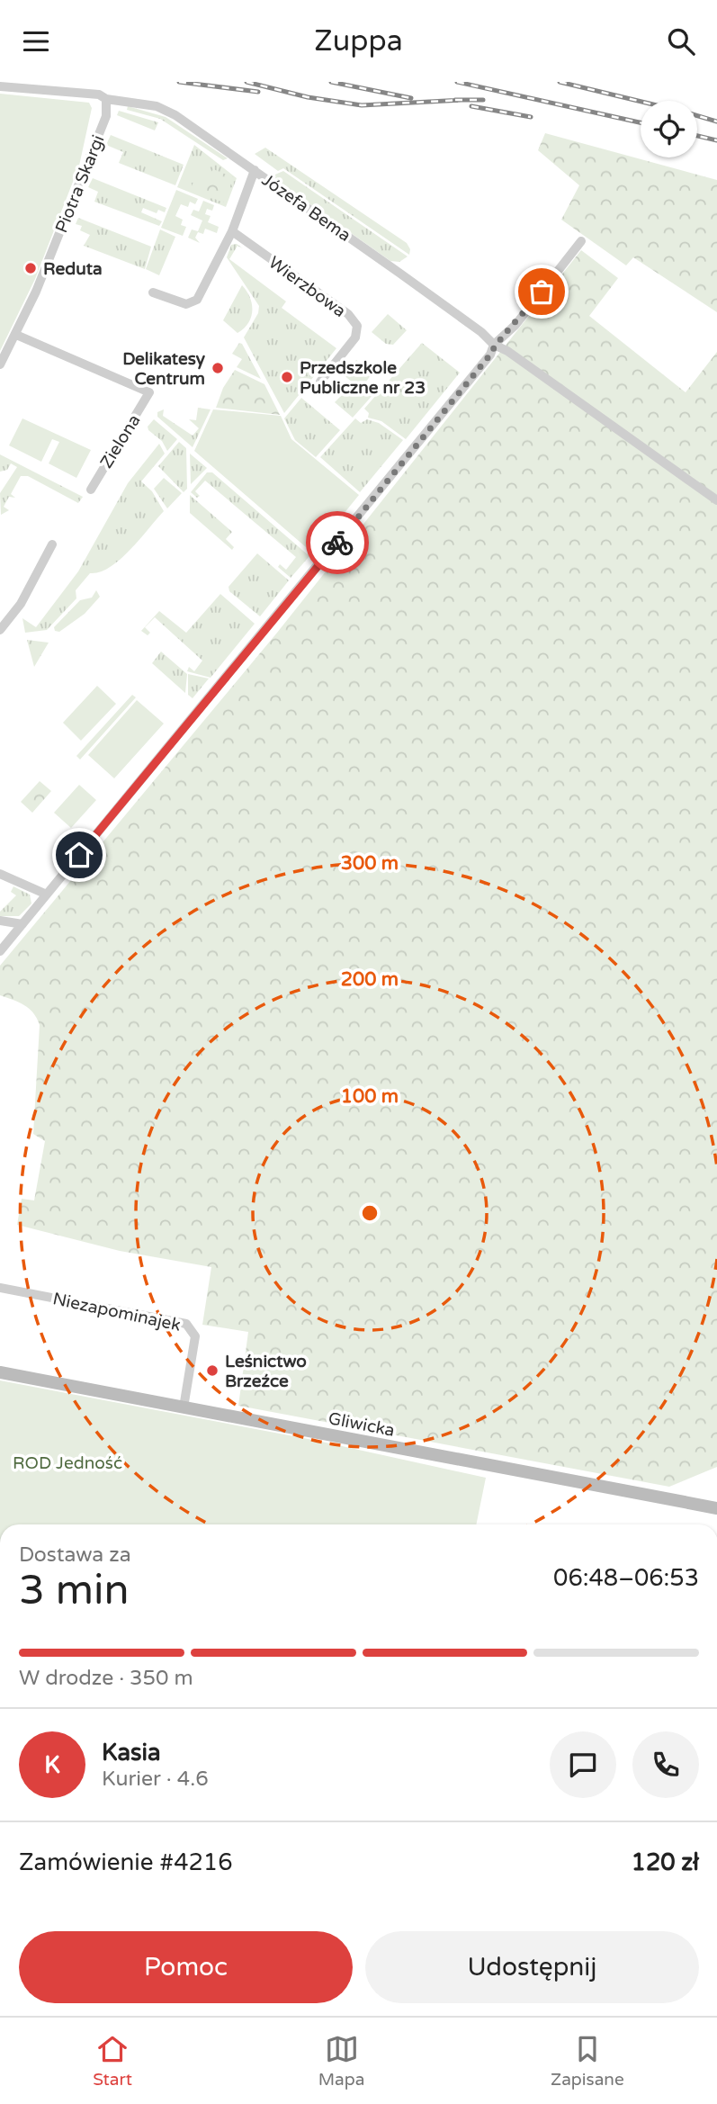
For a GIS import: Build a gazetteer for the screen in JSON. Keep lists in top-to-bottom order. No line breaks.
{"streets":{"main road":["Gliwicka"],"street":["Piotra Skargi","Józefa Bema","Wierzbowa","Zielona","Niezapominajek"]},"crossings":[["Piotra Skargi","Józefa Bema"],["Piotra Skargi","Zielona"],["Niezapominajek","Gliwicka"]],"parks":["ROD Jedność"],"places":["Reduta","Delikatesy Centrum","Przedszkole Publiczne nr 23","Leśnictwo Brzeźce"],"page":{"header":"Zuppa","heading":["3 min","Dostawa za","06:48–06:53"],"panel":["Kasia","Kurier · 4.6","Zamówienie #4216","120 zł"],"bar":"W drodze · 350 m","round":"K","buttons":["Pomoc","Udostępnij"],"tabs":["Start","Mapa","Zapisane"]},"rings":["300 m","200 m","100 m"]}
